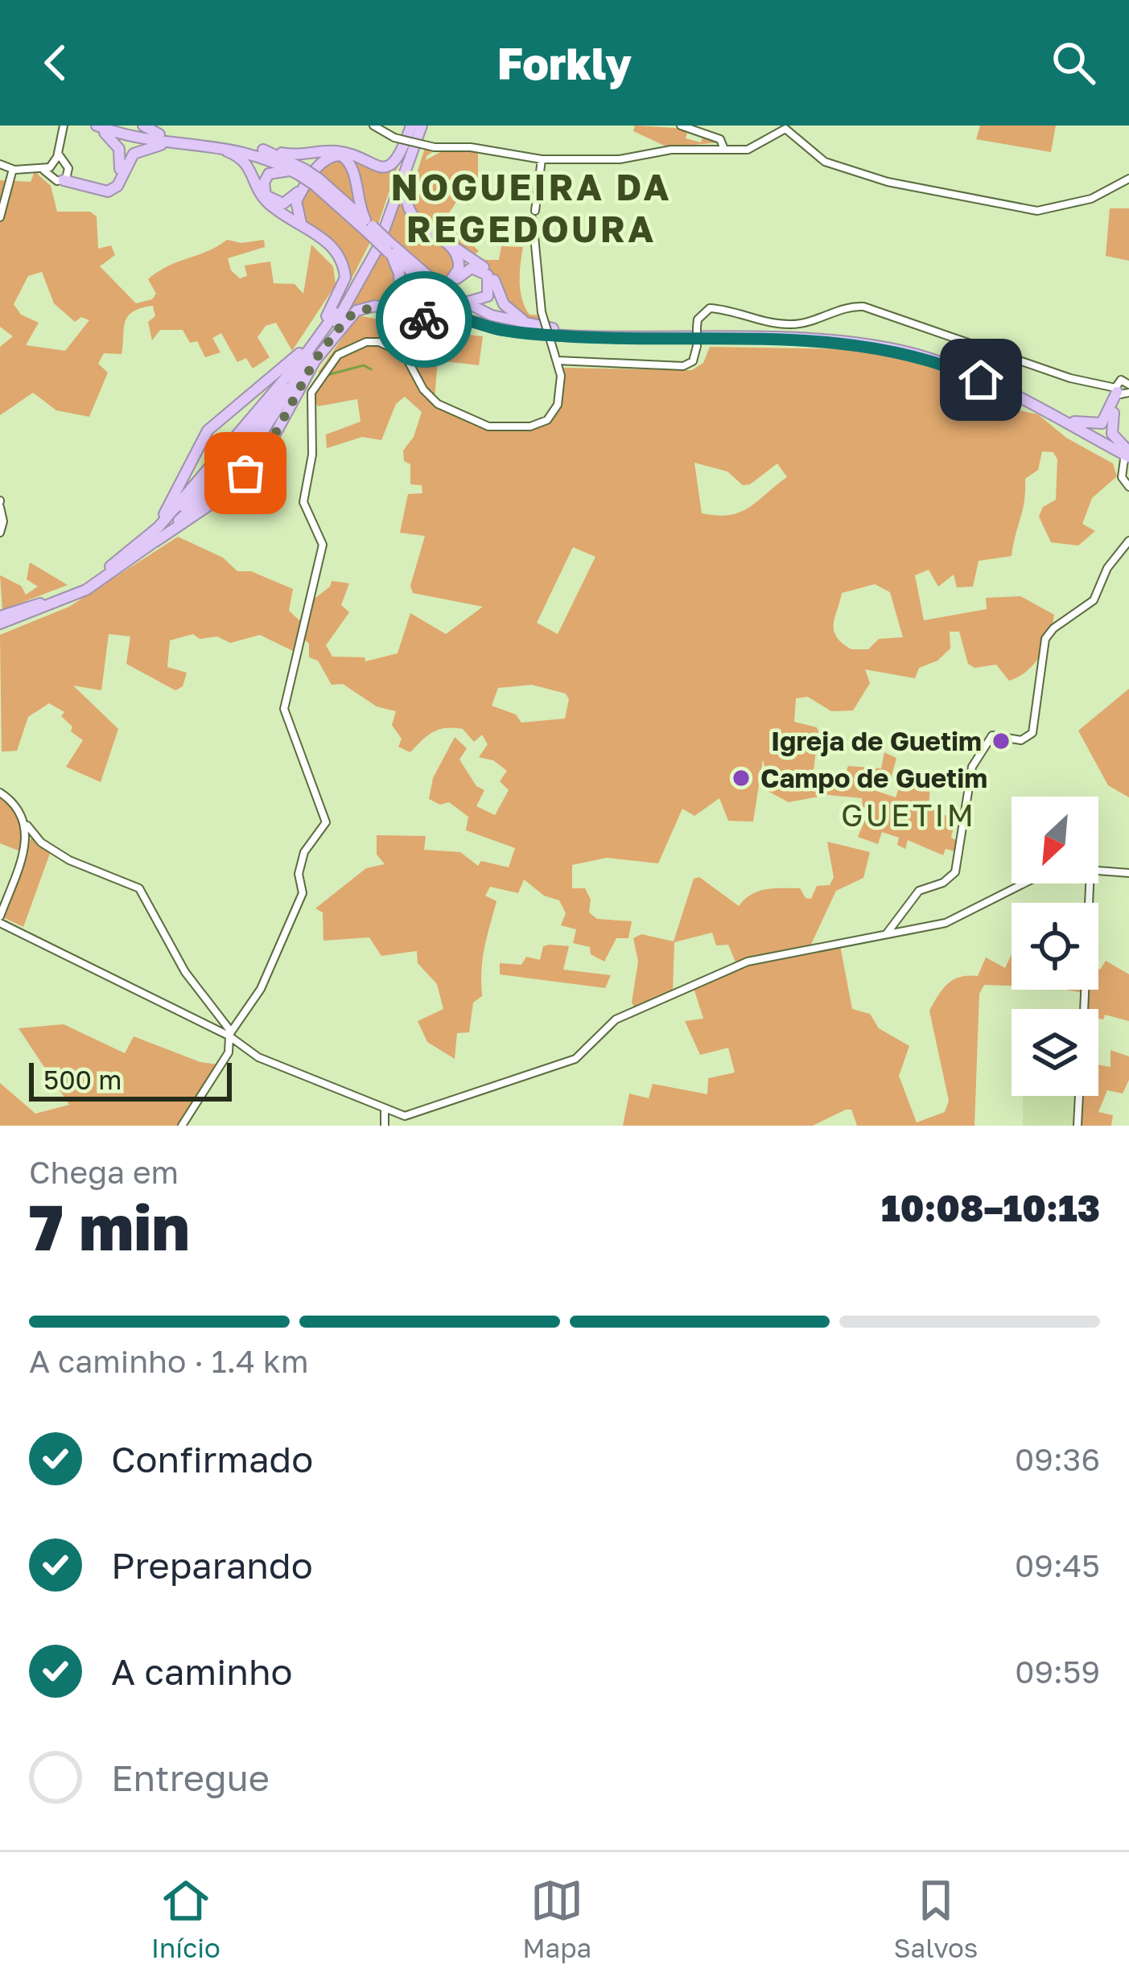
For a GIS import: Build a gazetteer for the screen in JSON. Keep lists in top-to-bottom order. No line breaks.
{"districts":["NOGUEIRA DA REGEDOURA","GUETIM"],"places":["Igreja de Guetim","Campo de Guetim"],"scale_bar":"500 m","north":"bottom left","page":{"header":"Forkly","scale":"500 m","heading":["7 min","Chega em","10:08–10:13"],"bar":"A caminho · 1.4 km","list":[["Confirmado","09:36"],["Preparando","09:45"],["A caminho","09:59"],"Entregue"],"tabs":["Início","Mapa","Salvos"]}}
